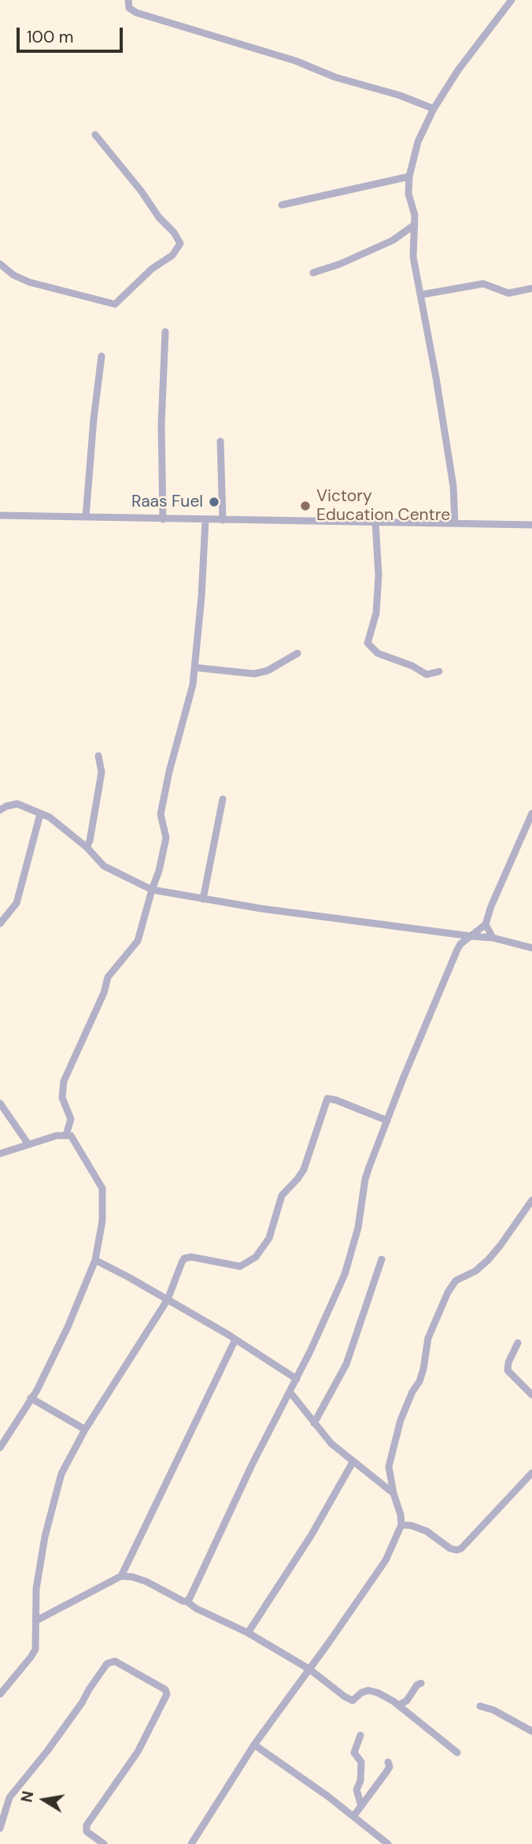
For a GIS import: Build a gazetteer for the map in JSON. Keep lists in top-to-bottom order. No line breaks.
{"places":["Raas Fuel","Victory Education Centre"],"scale_bar":"100 m","north":"left"}
